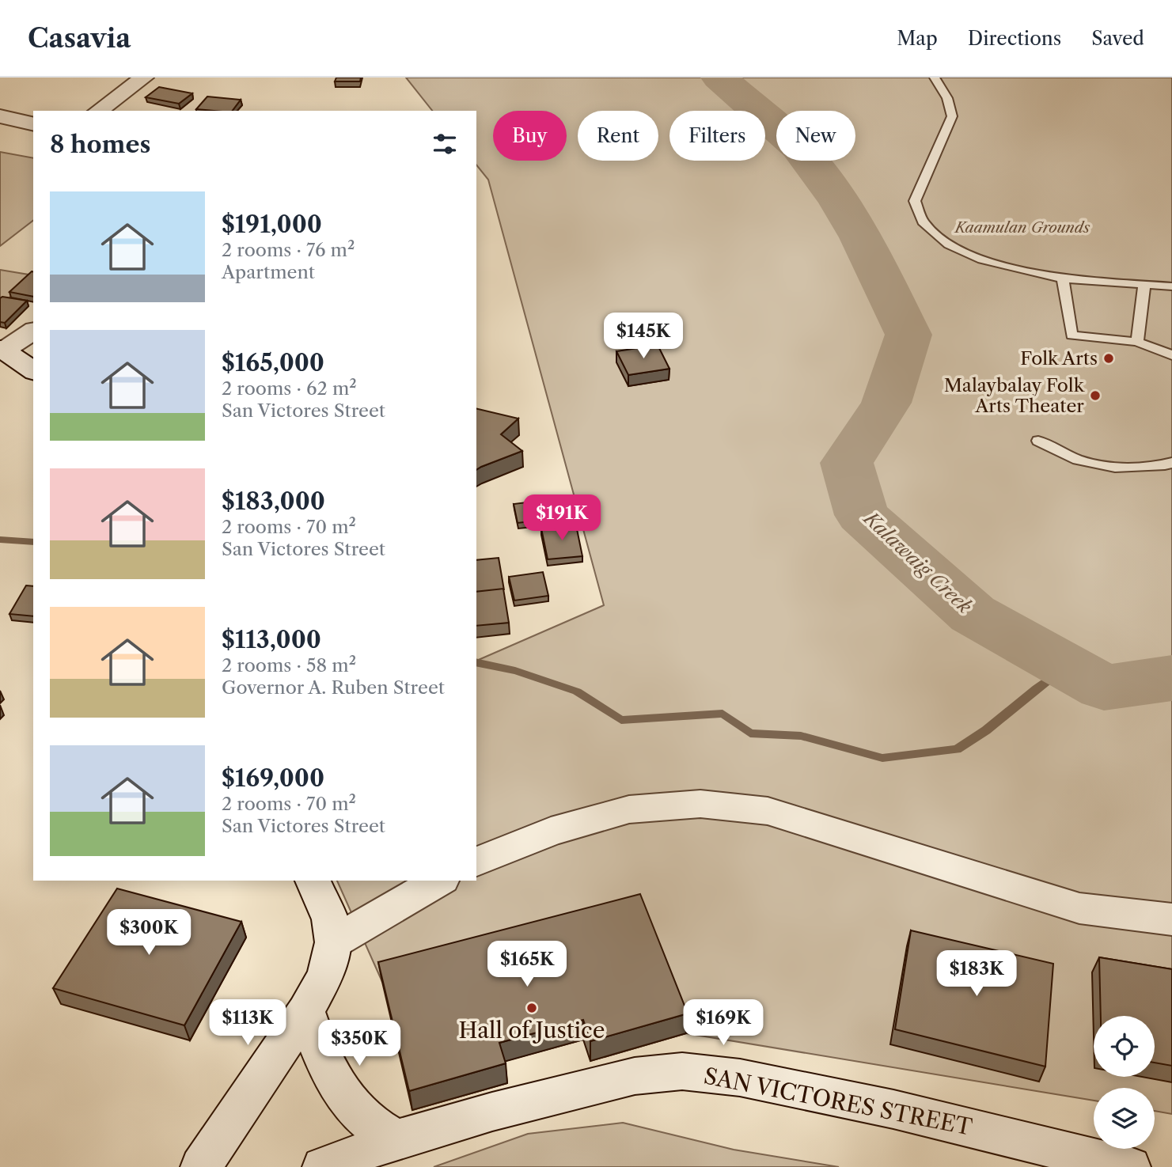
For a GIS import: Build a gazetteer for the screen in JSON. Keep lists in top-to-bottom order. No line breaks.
{"streets":{"main road":["SAN VICTORES STREET"]},"water":["Kalawaig Creek"],"parks":["Kaamulan Grounds"],"places":["Folk Arts","Malaybalay Folk Arts Theater","Hall of Justice"],"page":{"header":"Casavia","nav":["Map","Directions","Saved"],"chip":["Buy","Rent","Filters","New"],"heading":"8 homes","list":[{"name":"$191,000","note":"2 rooms · 76 m² · Apartment"},{"name":"$165,000","note":"2 rooms · 62 m² · San Victores Street"},{"name":"$183,000","note":"2 rooms · 70 m² · San Victores Street"},{"name":"$113,000","note":"2 rooms · 58 m² · Governor A. Ruben Street"},{"name":"$169,000","note":"2 rooms · 70 m² · San Victores Street"}],"price":["$145K","$191K","$300K","$165K","$183K","$113K","$169K","$350K"]}}
